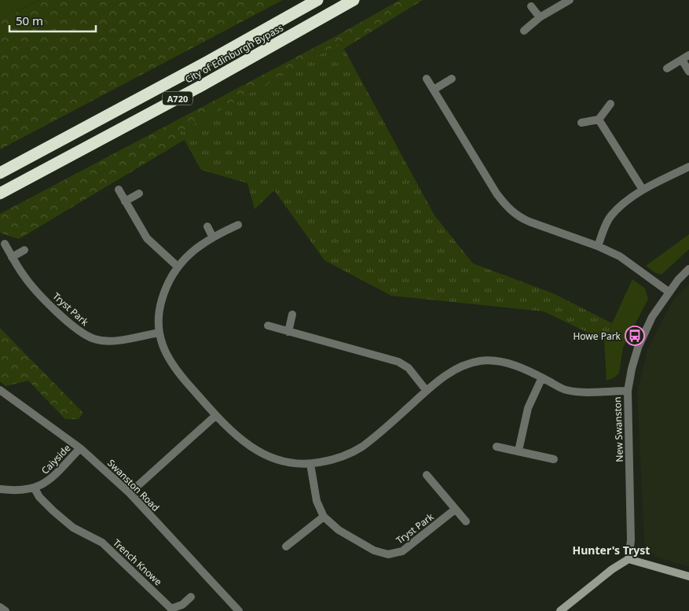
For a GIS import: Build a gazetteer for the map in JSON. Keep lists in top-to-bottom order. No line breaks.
{"streets":{"highway":["City of Edinburgh Bypass","A720"],"street":["Tryst Park","New Swanston","Caiyside","Swanston Road","Trench Knowe"]},"crossings":[["Caiyside","Swanston Road"],["Caiyside","Trench Knowe"]],"districts":["Hunter's Tryst"],"places":{"bus stop":["Howe Park"]},"scale_bar":"50 m"}
